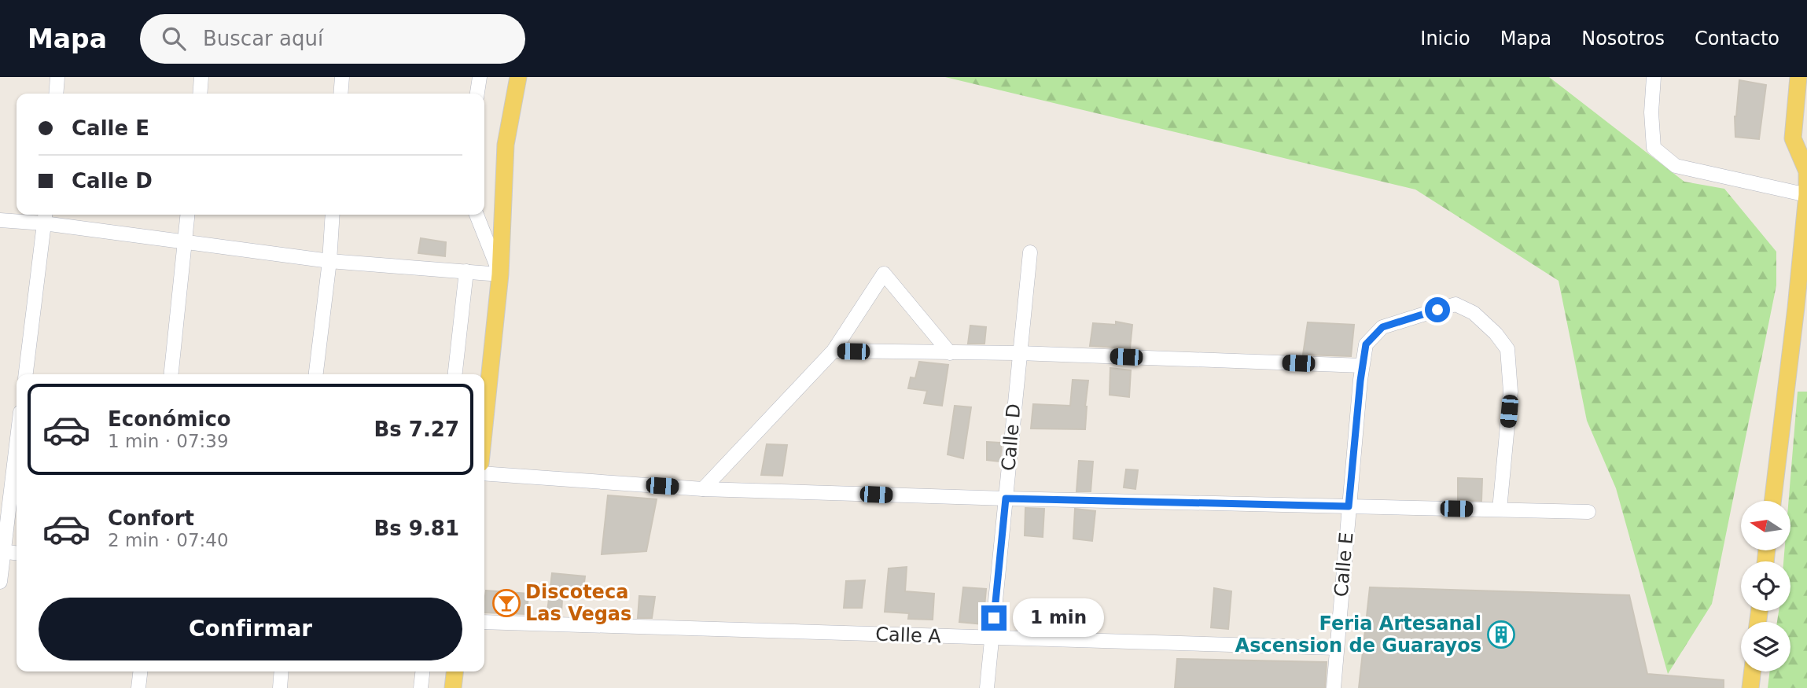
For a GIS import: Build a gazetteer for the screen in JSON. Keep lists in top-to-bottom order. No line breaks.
{"streets":{"street":["Calle D","Calle E","Calle A"]},"crossings":[["Calle D","Calle A"],["Calle E","Calle A"]],"places":{"bar":["Discoteca Las Vegas"],"building":["Feria Artesanal Ascension de Guarayos"]},"north":"left","page":{"header":"Mapa","search":"Buscar aquí","nav":["Inicio","Mapa","Nosotros","Contacto"],"banner":["Calle E","Calle D"],"list":[{"name":"Económico","note":"1 min · 07:39","value":"Bs 7.27"},{"name":"Confort","note":"2 min · 07:40","value":"Bs 9.81"}],"buttons":"Confirmar","bubble":"1 min"}}
